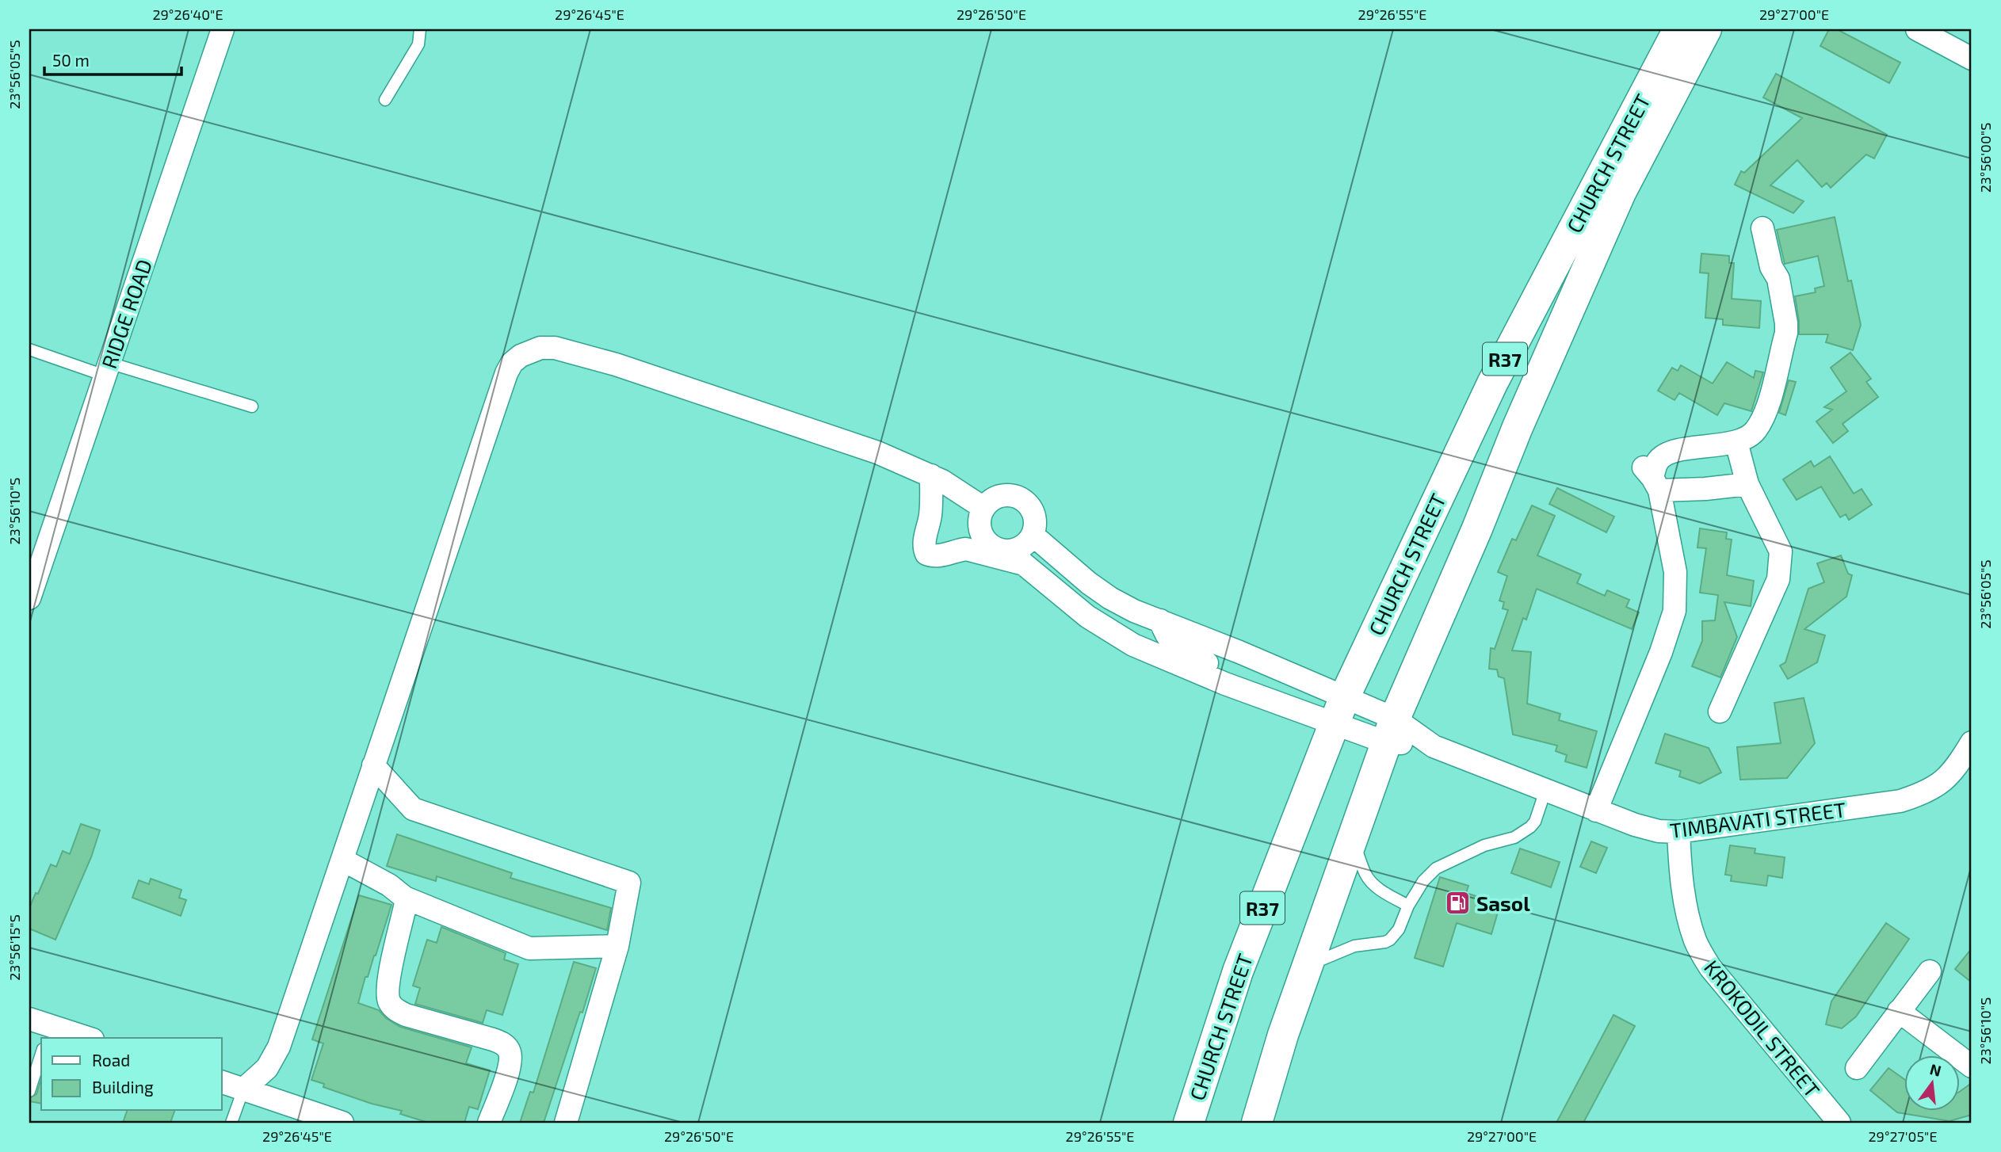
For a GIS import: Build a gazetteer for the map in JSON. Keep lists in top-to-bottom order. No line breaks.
{"streets":{"main road":["CHURCH STREET","R37"],"street":["RIDGE ROAD","TIMBAVATI STREET","KROKODIL STREET"]},"crossings":[["CHURCH STREET","TIMBAVATI STREET"],["TIMBAVATI STREET","KROKODIL STREET"]],"places":{"fuel station":["Sasol"]},"legend":["Road","Building"],"scale_bar":"50 m","north":"top","coordinates":["29°26'40\"E","29°26'45\"E","29°26'50\"E","29°26'55\"E","29°27'00\"E","23°56'05\"S","23°56'00\"S","23°56'10\"S","23°56'15\"S","29°27'05\"E"]}
